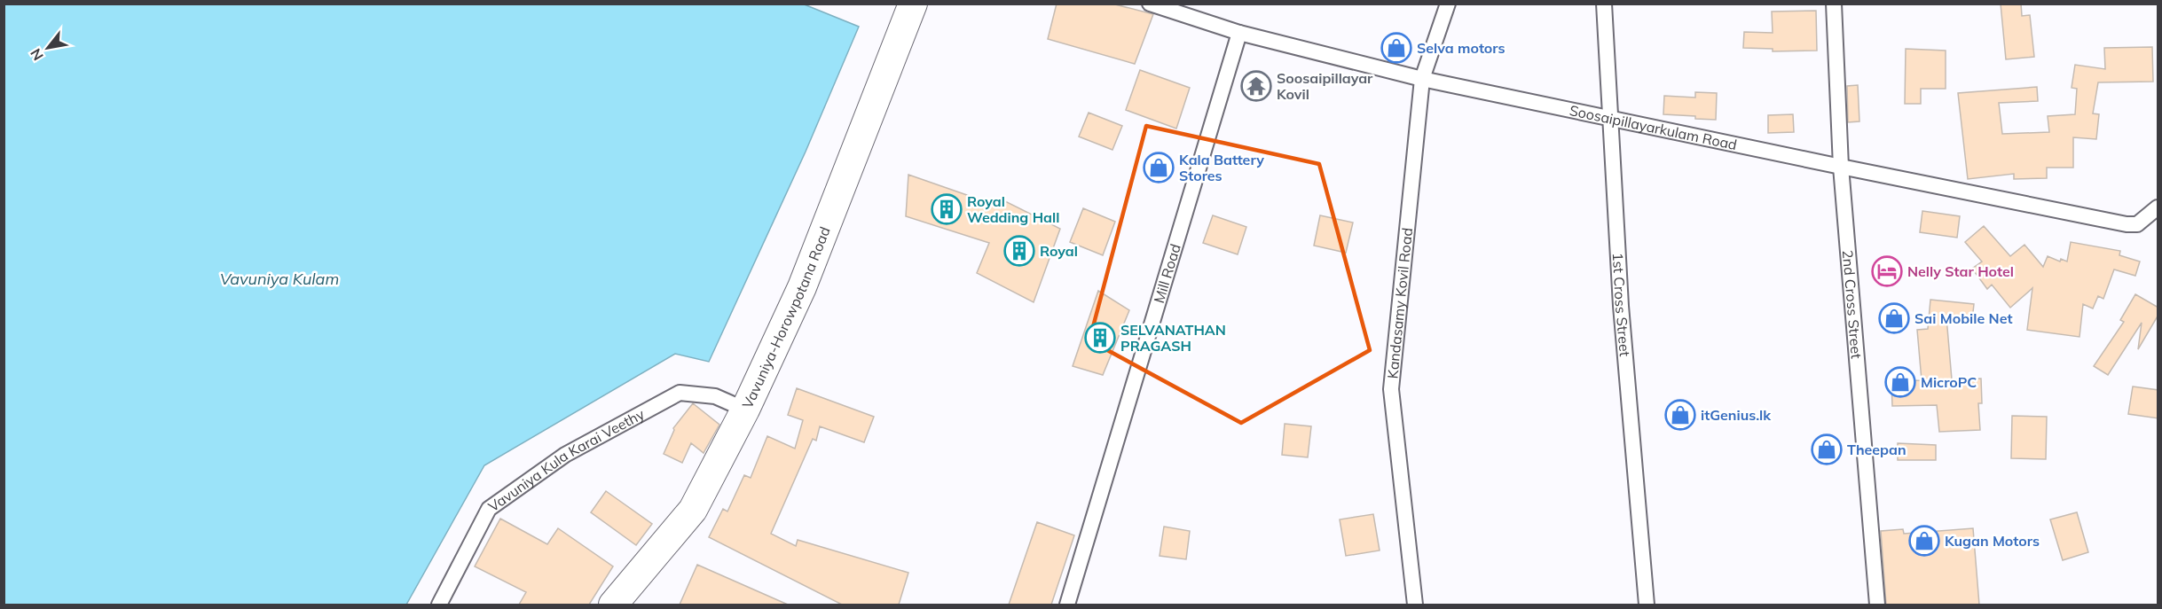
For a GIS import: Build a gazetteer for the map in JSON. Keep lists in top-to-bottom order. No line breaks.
{"streets":{"highway":["Vavuniya-Horowpotana Road"],"street":["Soosaipillayarkulam Road","Mill Road","Kandasamy Kovil Road","1st Cross Street","2nd Cross Street","Vavuniya Kula Karai Veethy"]},"crossings":[["Soosaipillayarkulam Road","Mill Road"],["Soosaipillayarkulam Road","Kandasamy Kovil Road"],["Soosaipillayarkulam Road","1st Cross Street"],["Soosaipillayarkulam Road","2nd Cross Street"],["Vavuniya-Horowpotana Road","Vavuniya Kula Karai Veethy"]],"water":["Vavuniya Kulam"],"places":{"shop":["Selva motors","Kala Battery Stores","Sai Mobile Net","MicroPC","itGenius.lk","Theepan","Kugan Motors"],"temple":["Soosaipillayar Kovil"],"building":["Royal Wedding Hall","Royal","SELVANATHAN PRAGASH"],"hotel":["Nelly Star Hotel"]},"north":"bottom left"}
